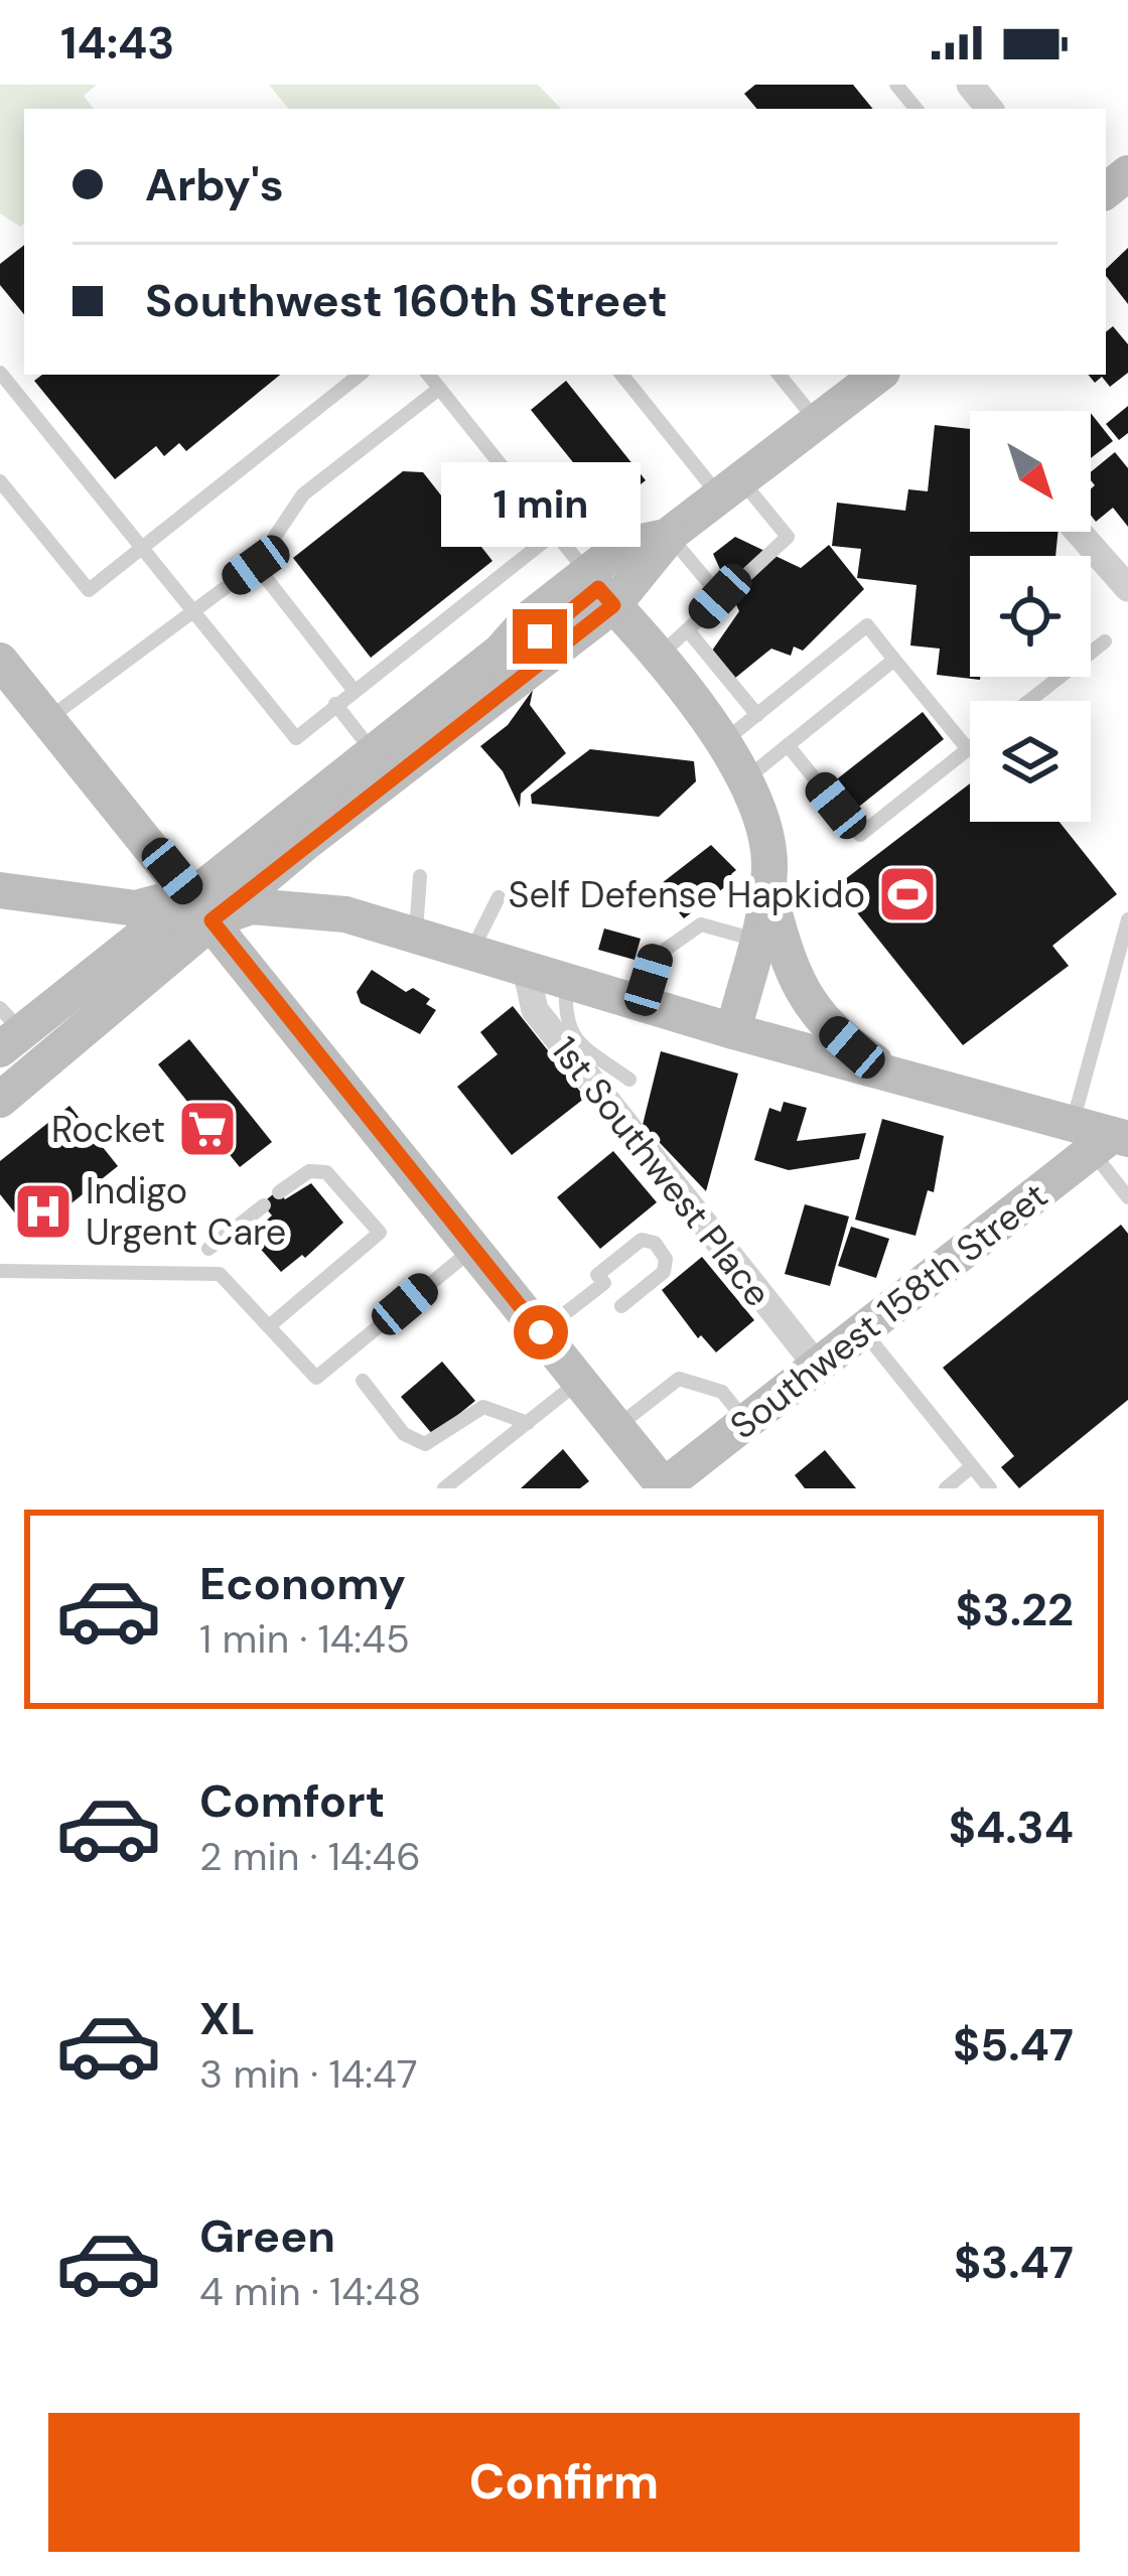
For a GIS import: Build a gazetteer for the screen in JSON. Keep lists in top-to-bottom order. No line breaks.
{"streets":{"street":["1st Southwest Place","Southwest 158th Street"]},"crossings":[["1st Southwest Place","Southwest 158th Street"]],"places":{"sports":["Self Defense Hapkido"],"supermarket":["Rocket"],"hospital":["Indigo Urgent Care"]},"north":"bottom right","page":{"status":"14:43","banner":["Arby's","Southwest 160th Street"],"bubble":"1 min","list":[{"name":"Economy","note":"1 min · 14:45","value":"$3.22"},{"name":"Comfort","note":"2 min · 14:46","value":"$4.34"},{"name":"XL","note":"3 min · 14:47","value":"$5.47"},{"name":"Green","note":"4 min · 14:48","value":"$3.47"}],"buttons":"Confirm"}}
